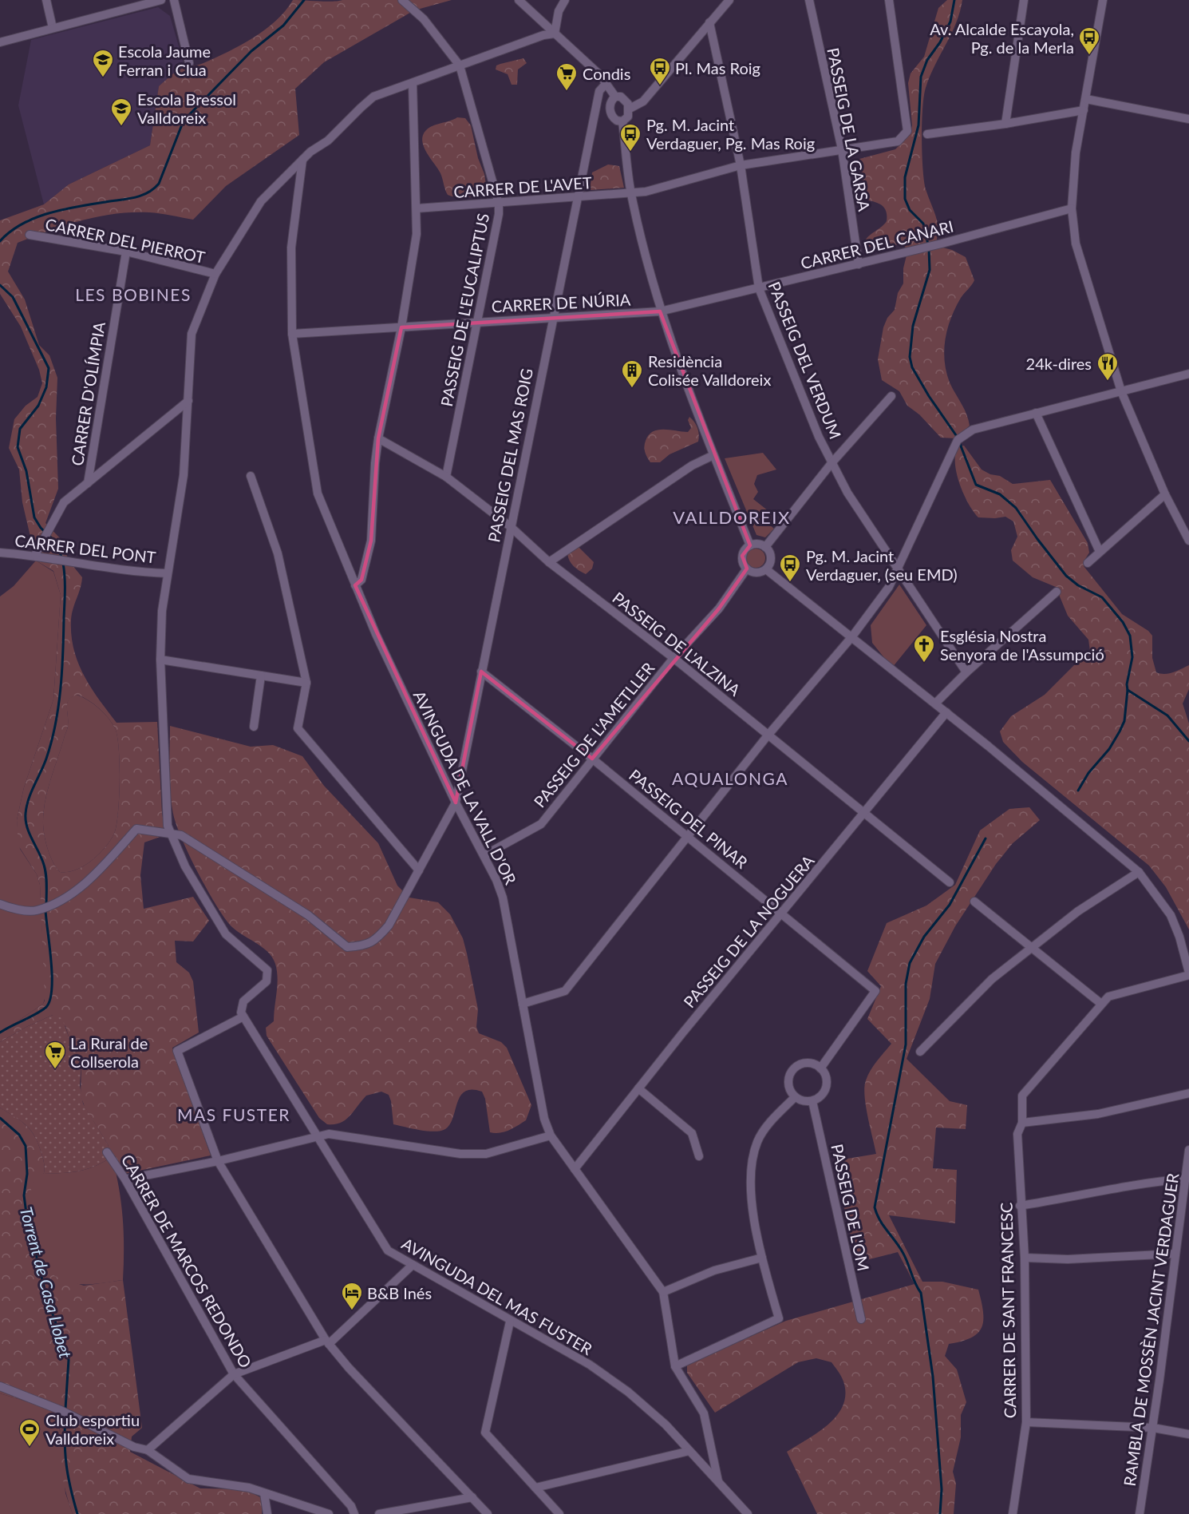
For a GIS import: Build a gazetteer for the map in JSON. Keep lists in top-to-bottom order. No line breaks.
{"streets":{"street":["PASSEIG DE LA GARSA","CARRER DE L'AVET","CARRER DEL PIERROT","CARRER DEL CANARI","CARRER DE NÚRIA","PASSEIG DE L'EUCALIPTUS","PASSEIG DEL VERDUM","CARRER D'OLÍMPIA","PASSEIG DEL MAS ROIG","CARRER DEL PONT","PASSEIG DE L'ALZINA","PASSEIG DE L'AMETLLER","AVINGUDA DE LA VALL D'OR","PASSEIG DEL PINAR","PASSEIG DE LA NOGUERA","PASSEIG DE L'OM","CARRER DE MARCOS REDONDO","AVINGUDA DEL MAS FUSTER","CARRER DE SANT FRANCESC","RAMBLA DE MOSSÈN JACINT VERDAGUER"]},"crossings":[["PASSEIG DE LA GARSA","CARRER DE L'AVET"],["PASSEIG DE LA GARSA","CARRER DEL CANARI"],["CARRER DE L'AVET","PASSEIG DE L'EUCALIPTUS"],["CARRER DE L'AVET","PASSEIG DEL VERDUM"],["CARRER DE L'AVET","PASSEIG DEL MAS ROIG"],["CARRER DEL PIERROT","CARRER D'OLÍMPIA"],["CARRER DEL CANARI","CARRER DE NÚRIA"],["CARRER DEL CANARI","PASSEIG DEL VERDUM"],["CARRER DE NÚRIA","PASSEIG DE L'EUCALIPTUS"],["CARRER DE NÚRIA","PASSEIG DEL MAS ROIG"],["CARRER DE NÚRIA","AVINGUDA DE LA VALL D'OR"],["PASSEIG DE L'EUCALIPTUS","PASSEIG DE L'ALZINA"],["PASSEIG DEL MAS ROIG","PASSEIG DE L'ALZINA"],["PASSEIG DEL MAS ROIG","AVINGUDA DE LA VALL D'OR"],["PASSEIG DEL MAS ROIG","PASSEIG DEL PINAR"],["PASSEIG DE L'ALZINA","PASSEIG DE L'AMETLLER"],["PASSEIG DE L'ALZINA","PASSEIG DE LA NOGUERA"],["PASSEIG DE L'AMETLLER","AVINGUDA DE LA VALL D'OR"],["PASSEIG DE L'AMETLLER","PASSEIG DEL PINAR"],["AVINGUDA DE LA VALL D'OR","PASSEIG DE LA NOGUERA"],["AVINGUDA DE LA VALL D'OR","AVINGUDA DEL MAS FUSTER"],["PASSEIG DEL PINAR","PASSEIG DE LA NOGUERA"],["PASSEIG DEL PINAR","PASSEIG DE L'OM"]],"districts":["LES BOBINES","VALLDOREIX","AQUALONGA","MAS FUSTER"],"water":["Torrent de Casa Llobet"],"places":{"bus stop":["Av. Alcalde Escayola, Pg. de la Merla","Pl. Mas Roig","Pg. M. Jacint Verdaguer, Pg. Mas Roig","Pg. M. Jacint Verdaguer, (seu EMD)"],"school or university":["Escola Jaume Ferran i Clua","Escola Bressol Valldoreix"],"supermarket":["Condis","La Rural de Collserola"],"restaurant":["24k-dires"],"building":["Residència Colisée Valldoreix"],"church":["Església Nostra Senyora de l'Assumpció"],"hotel":["B&B Inés"],"sports":["Club esportiu Valldoreix"]}}
